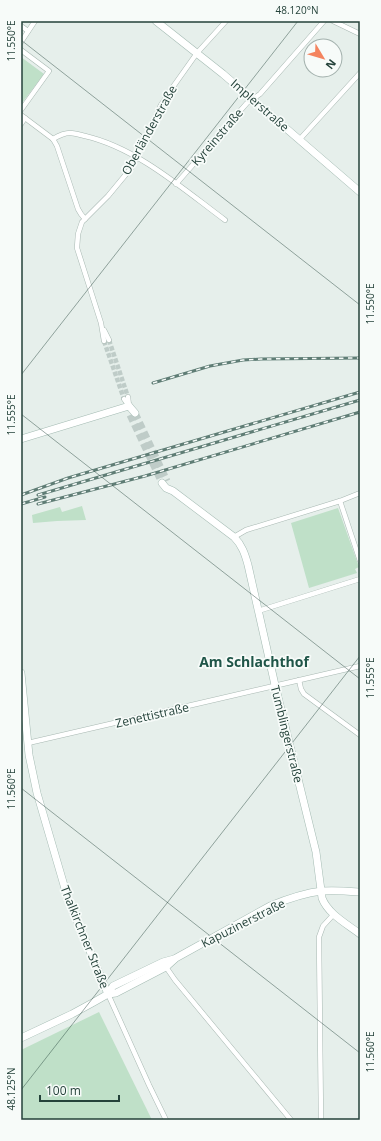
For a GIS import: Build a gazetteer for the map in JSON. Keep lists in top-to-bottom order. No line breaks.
{"streets":{"street":["Implerstraße","Oberländerstraße","Kyreinstraße","Zenettistraße","Tumblingerstraße","Kapuzinerstraße","Thalkirchner Straße"]},"crossings":[["Implerstraße","Oberländerstraße"],["Implerstraße","Kyreinstraße"],["Zenettistraße","Tumblingerstraße"],["Zenettistraße","Thalkirchner Straße"],["Tumblingerstraße","Kapuzinerstraße"],["Kapuzinerstraße","Thalkirchner Straße"]],"districts":["Am Schlachthof"],"scale_bar":"100 m","north":"bottom right","coordinates":["48.120°N","11.550°E","11.555°E","11.560°E","48.125°N"]}
